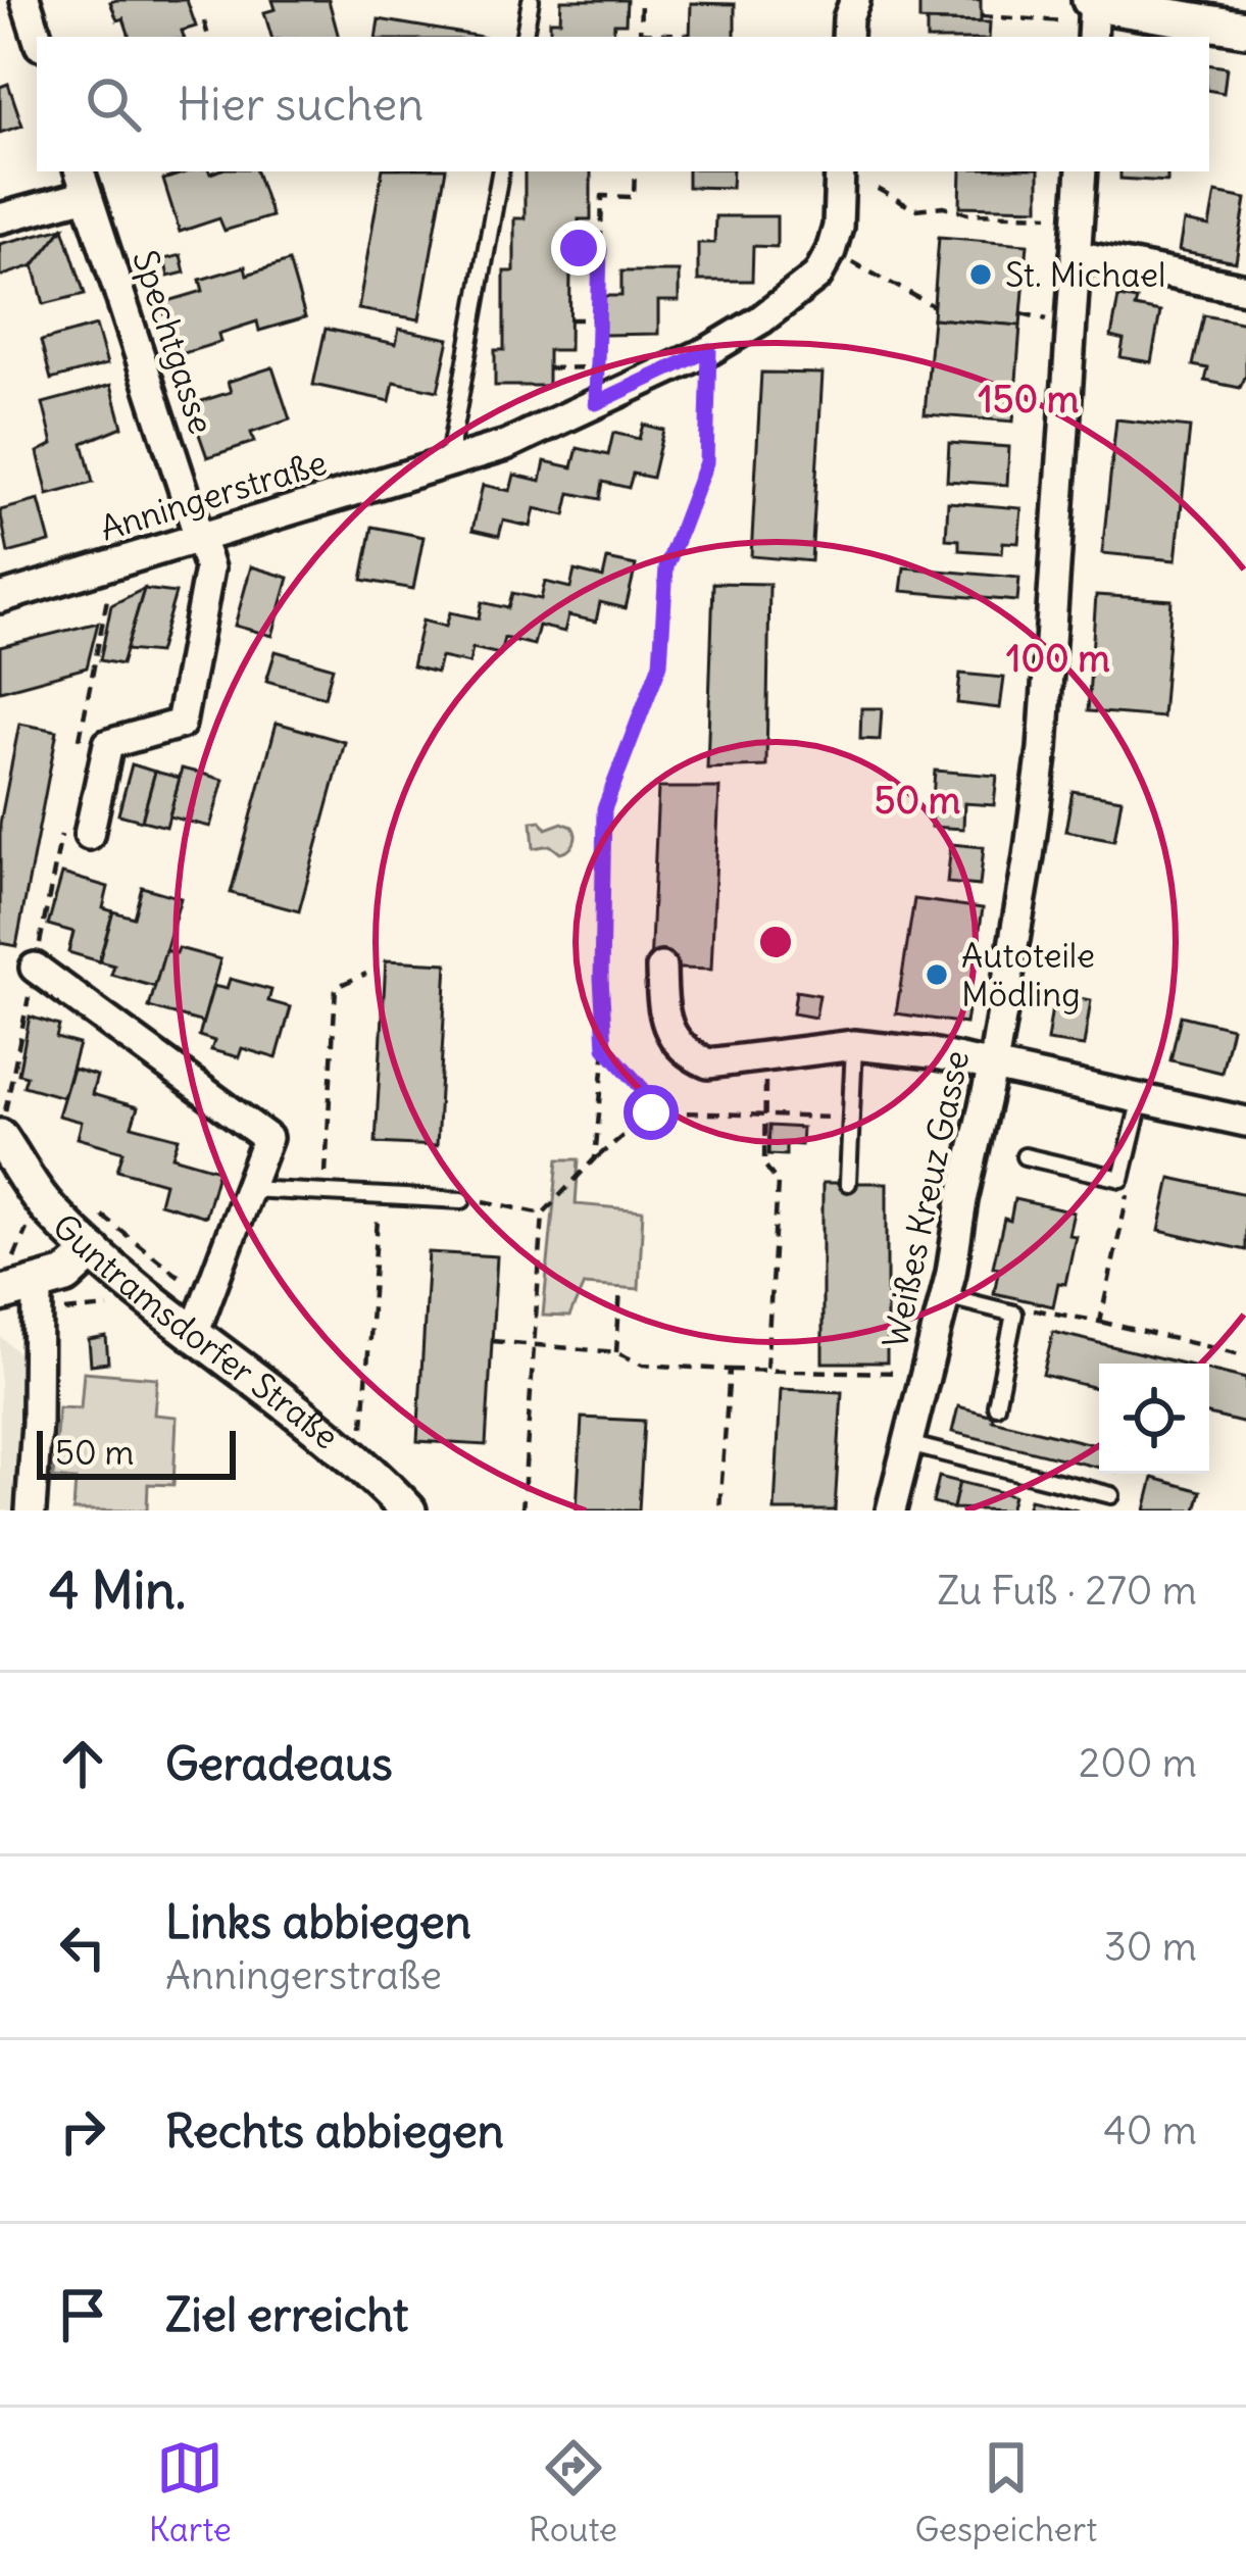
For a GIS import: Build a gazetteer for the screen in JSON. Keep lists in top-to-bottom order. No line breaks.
{"streets":{"street":["Spechtgasse","Anningerstraße","Weißes Kreuz Gasse","Guntramsdorfer Straße"]},"crossings":[["Spechtgasse","Anningerstraße"]],"places":["St. Michael","Autoteile Mödling"],"scale_bar":"50 m","page":{"search":"Hier suchen","scale":"50 m","heading":["4 Min.","Zu Fuß · 270 m"],"list":[["Geradeaus","200 m"],["Links abbiegen","Anningerstraße","30 m"],["Rechts abbiegen","40 m"],"Ziel erreicht"],"nav":["Karte","Route","Gespeichert"]},"rings":["150 m","100 m","50 m"]}
